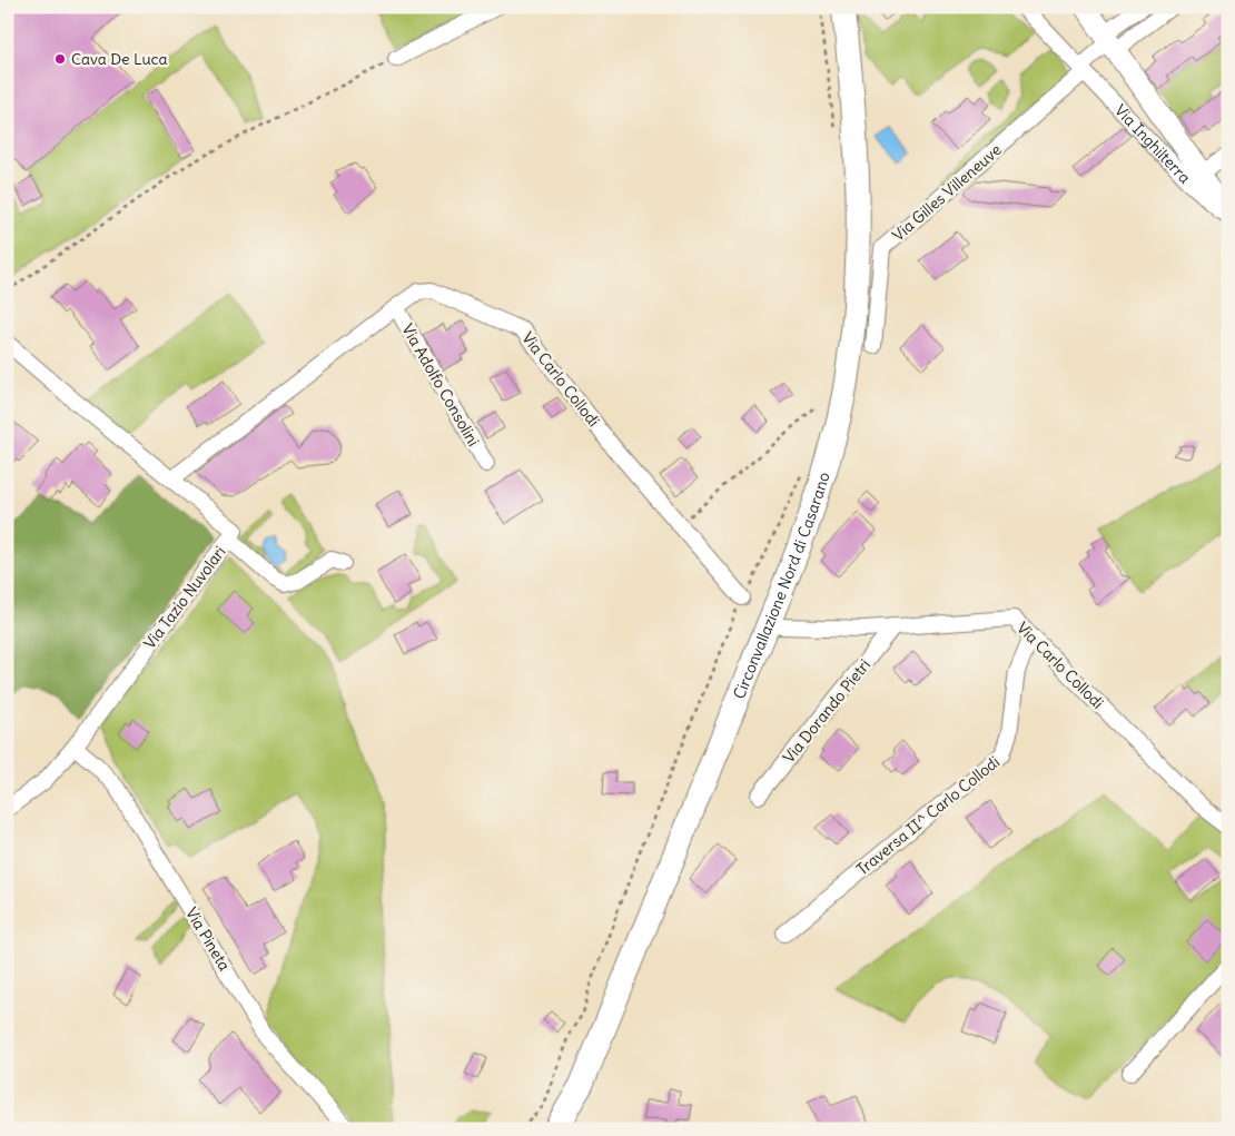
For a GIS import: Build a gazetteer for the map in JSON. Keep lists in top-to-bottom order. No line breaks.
{"streets":{"main road":["Circonvallazione Nord di Casarano"],"street":["Via Inghilterra","Via Gilles Villeneuve","Via Carlo Collodi","Via Adolfo Consolini","Via Tazio Nuvolari","Via Dorando Pietri","Traversa II^ Carlo Collodi","Via Pineta"]},"crossings":[["Via Inghilterra","Via Gilles Villeneuve"],["Via Carlo Collodi","Via Adolfo Consolini"],["Via Carlo Collodi","Via Tazio Nuvolari"],["Via Carlo Collodi","Via Dorando Pietri"],["Via Carlo Collodi","Traversa II^ Carlo Collodi"],["Via Tazio Nuvolari","Via Pineta"]],"places":["Cava De Luca"]}
